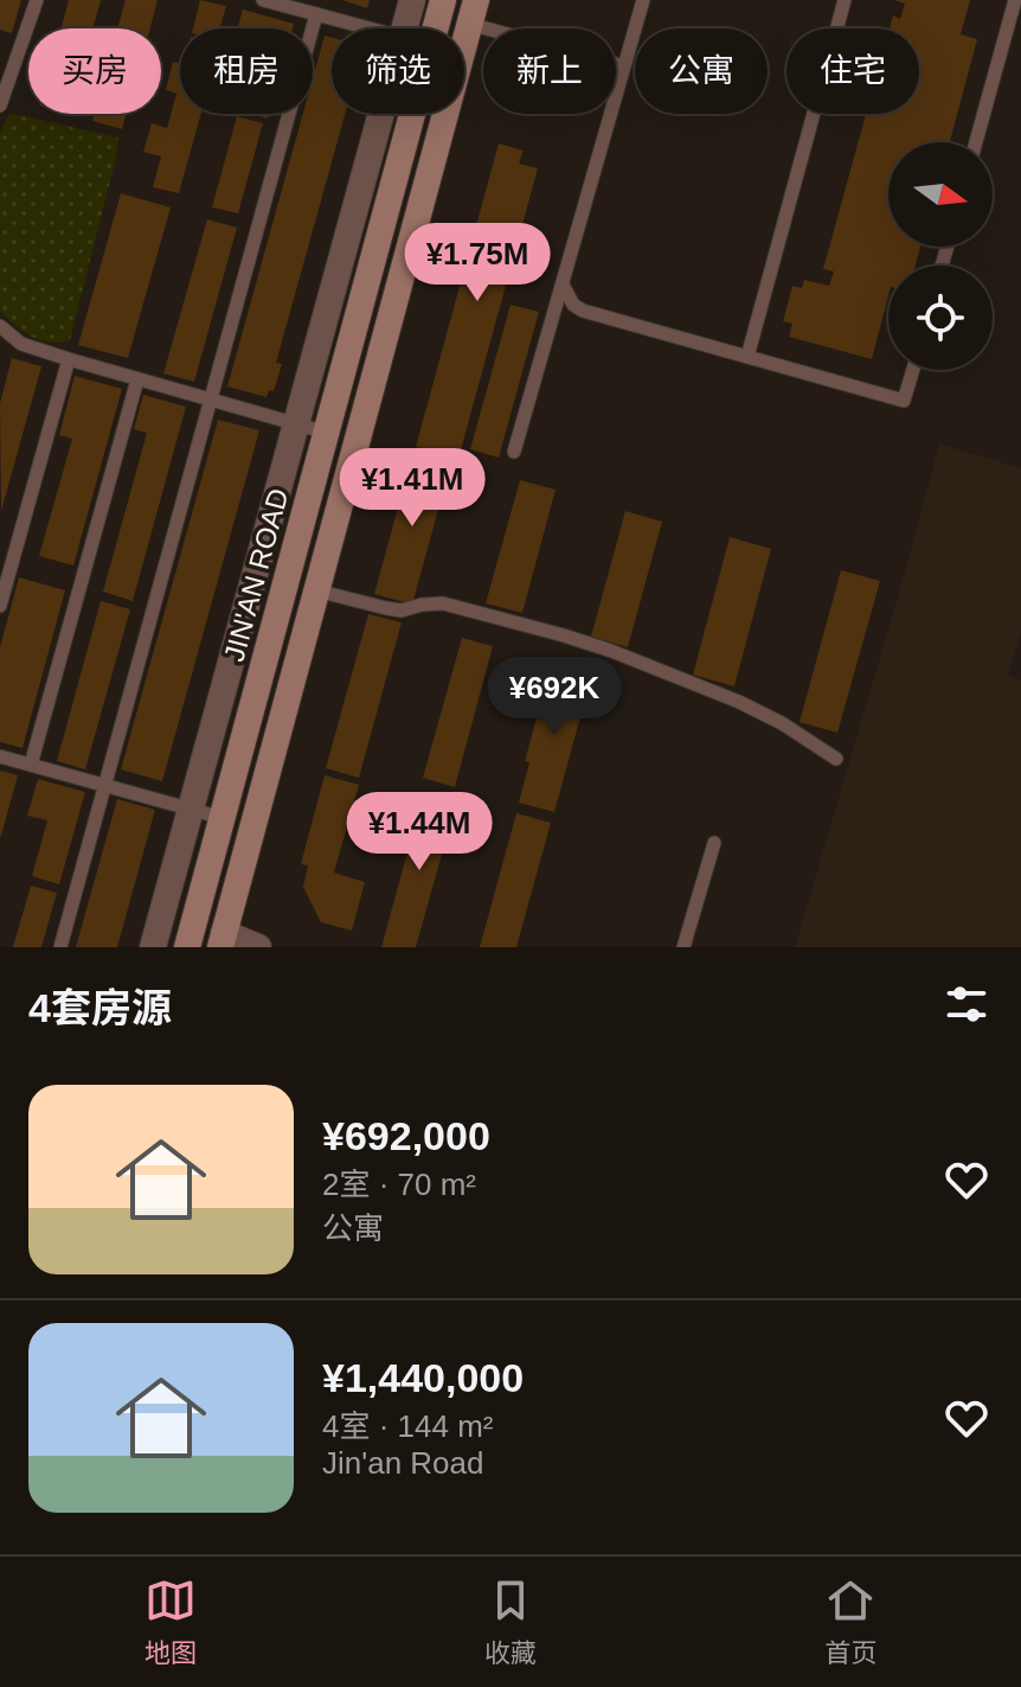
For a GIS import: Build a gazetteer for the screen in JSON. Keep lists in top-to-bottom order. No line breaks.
{"streets":{"main road":["JIN'AN ROAD"]},"north":"right","page":{"chip":["买房","租房","筛选","新上","公寓","住宅"],"price":["¥1.75M","¥1.41M","¥692K","¥1.44M"],"heading":"4套房源","list":[{"name":"¥692,000","note":"2室 · 70 m² · 公寓"},{"name":"¥1,440,000","note":"4室 · 144 m² · Jin'an Road"}],"tabs":["地图","收藏","首页"]}}
